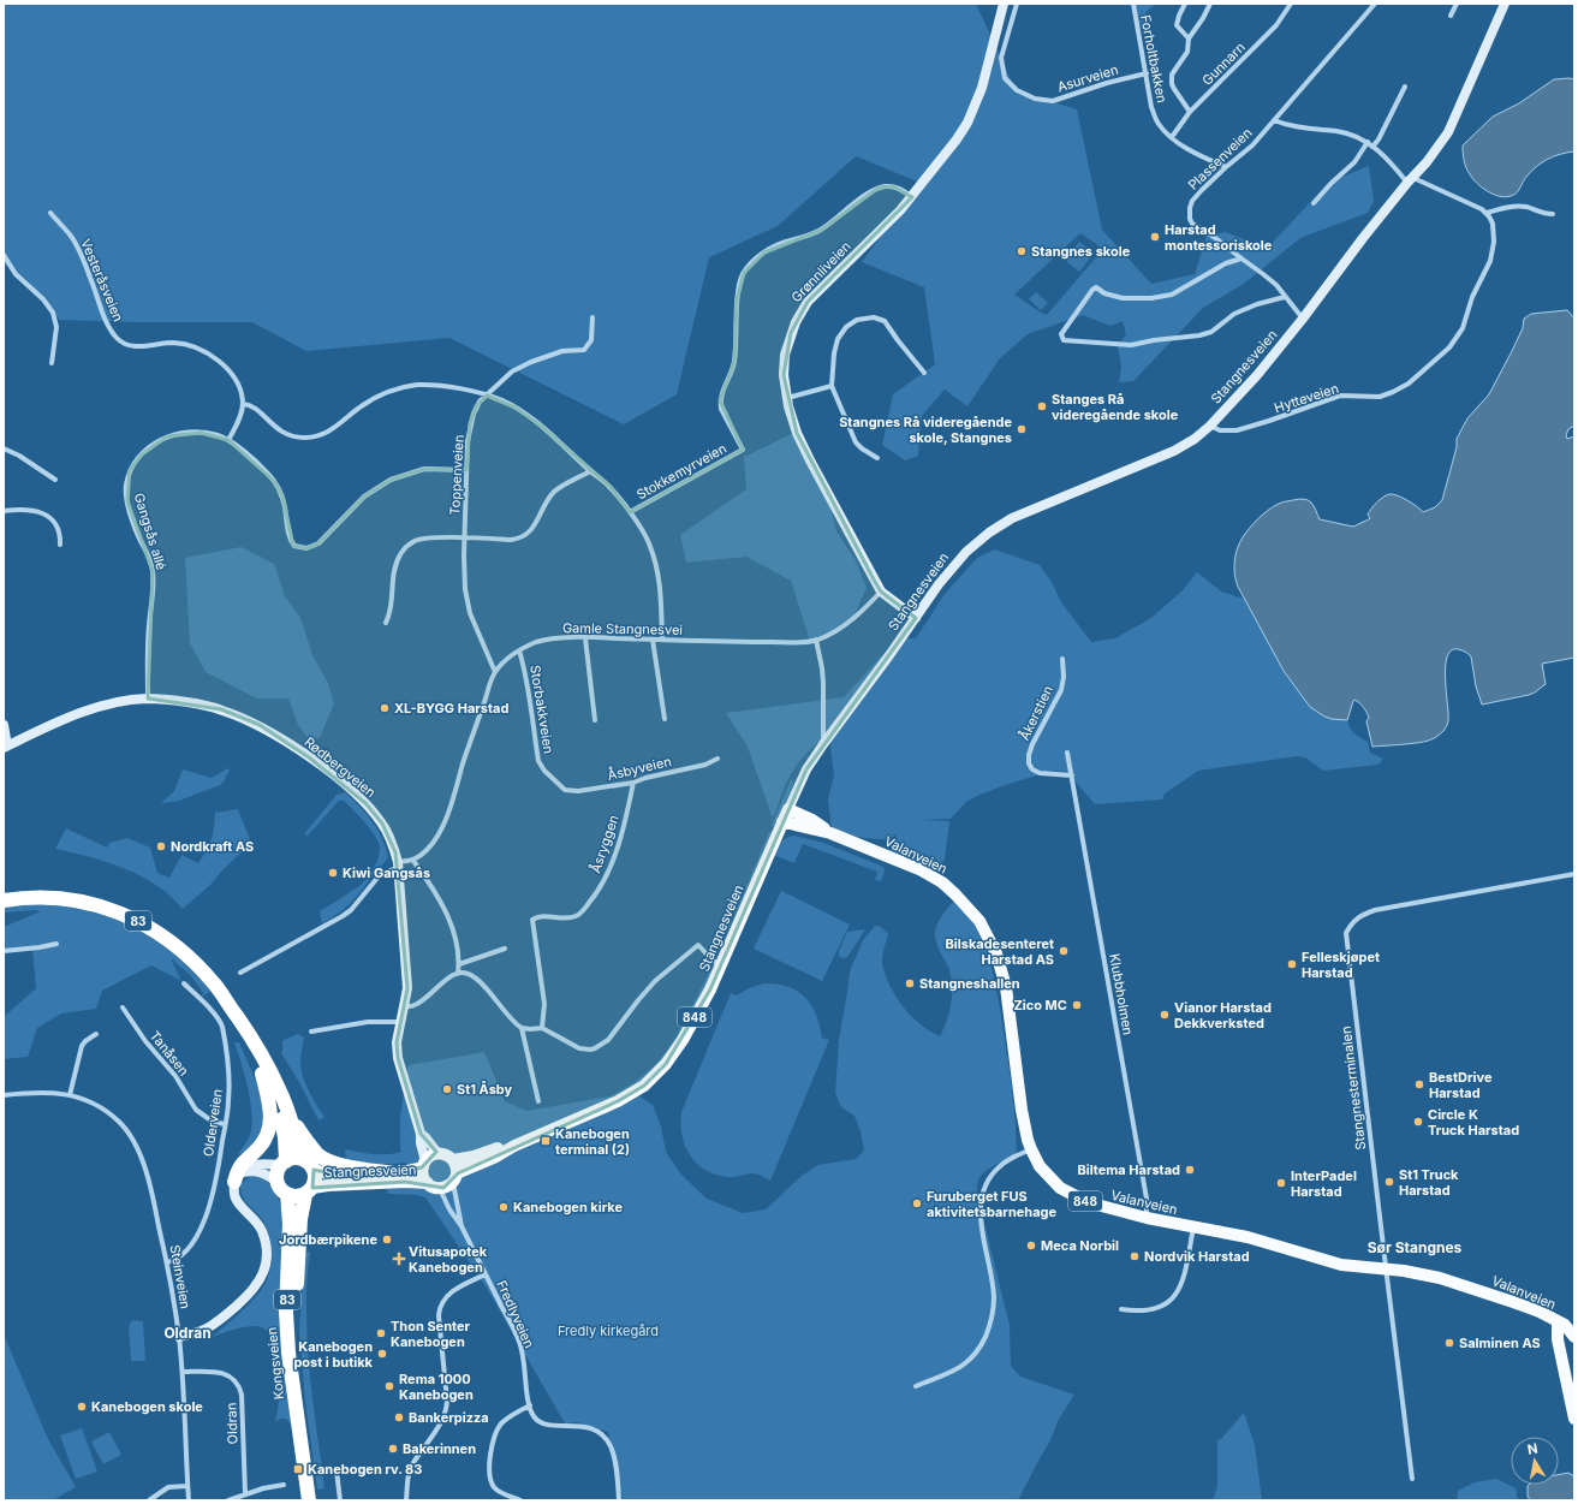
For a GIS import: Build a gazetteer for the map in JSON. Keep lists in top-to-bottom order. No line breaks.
{"streets":{"highway":["83","Kongsveien"],"main road":["Stangnesveien","Valanveien","848"],"street":["Forholtbakken","Gunnarn","Asurveien","Plassenveien","Grønnliveien","Vesteråsveien","Hytteveien","Stokkemyrveien","Toppenveien","Gangsås allé","Gamle Stangnesvei","Storbakkveien","Åkerstien","Rødbergveien","Åsbyveien","Åsryggen","Klubbholmen","Tanåsen","Stangnesterminalen","Olderveien","Steinveien","Fredlyveien","Oldran"]},"crossings":[["Forholtbakken","Gunnarn"],["Forholtbakken","Asurveien"],["Forholtbakken","Plassenveien"],["Plassenveien","Stangnesveien"],["Grønnliveien","Stangnesveien"],["Grønnliveien","Stokkemyrveien"],["Grønnliveien","Gamle Stangnesvei"],["Vesteråsveien","Stokkemyrveien"],["Stangnesveien","Hytteveien"],["Stangnesveien","Rødbergveien"],["Stangnesveien","Valanveien"],["Stangnesveien","83"],["Stangnesveien","Fredlyveien"],["Stangnesveien","Kongsveien"],["Stokkemyrveien","Toppenveien"],["Stokkemyrveien","Gamle Stangnesvei"],["Toppenveien","Gangsås allé"],["Toppenveien","Gamle Stangnesvei"],["Gangsås allé","Rødbergveien"],["Gamle Stangnesvei","Storbakkveien"],["Storbakkveien","Åsbyveien"],["Åkerstien","Klubbholmen"],["Rødbergveien","Fredlyveien"],["Åsbyveien","Åsryggen"],["Valanveien","Klubbholmen"],["Valanveien","848"],["Valanveien","Stangnesterminalen"],["83","Kongsveien"],["Tanåsen","Olderveien"],["Olderveien","Steinveien"],["Steinveien","Oldran"]],"districts":["Sør Stangnes","Oldran"],"parks":["Fredly kirkegård"],"places":{"other":["Harstad montessoriskole","Stangnes skole","Stanges Rå videregående skole","Stangnes Rå videregående skole, Stangnes","XL-BYGG Harstad","Nordkraft AS","Kiwi Gangsås","Bilskadesenteret Harstad AS","Felleskjøpet Harstad","Stangneshallen","Zico MC","Vianor Harstad Dekkverksted","BestDrive Harstad","St1 Åsby","Circle K Truck Harstad","Biltema Harstad","St1 Truck Harstad","InterPadel Harstad","Furuberget FUS aktivitetsbarnehage","Kanebogen kirke","Jordbærpikene","Meca Norbil","Nordvik Harstad","Thon Senter Kanebogen","Salminen AS","Kanebogen post i butikk","Rema 1000 Kanebogen","Kanebogen skole","Bankerpizza","Bakerinnen"],"transit":["Kanebogen terminal (2)","Kanebogen rv. 83"],"health":["Vitusapotek Kanebogen"]},"north":"top"}
